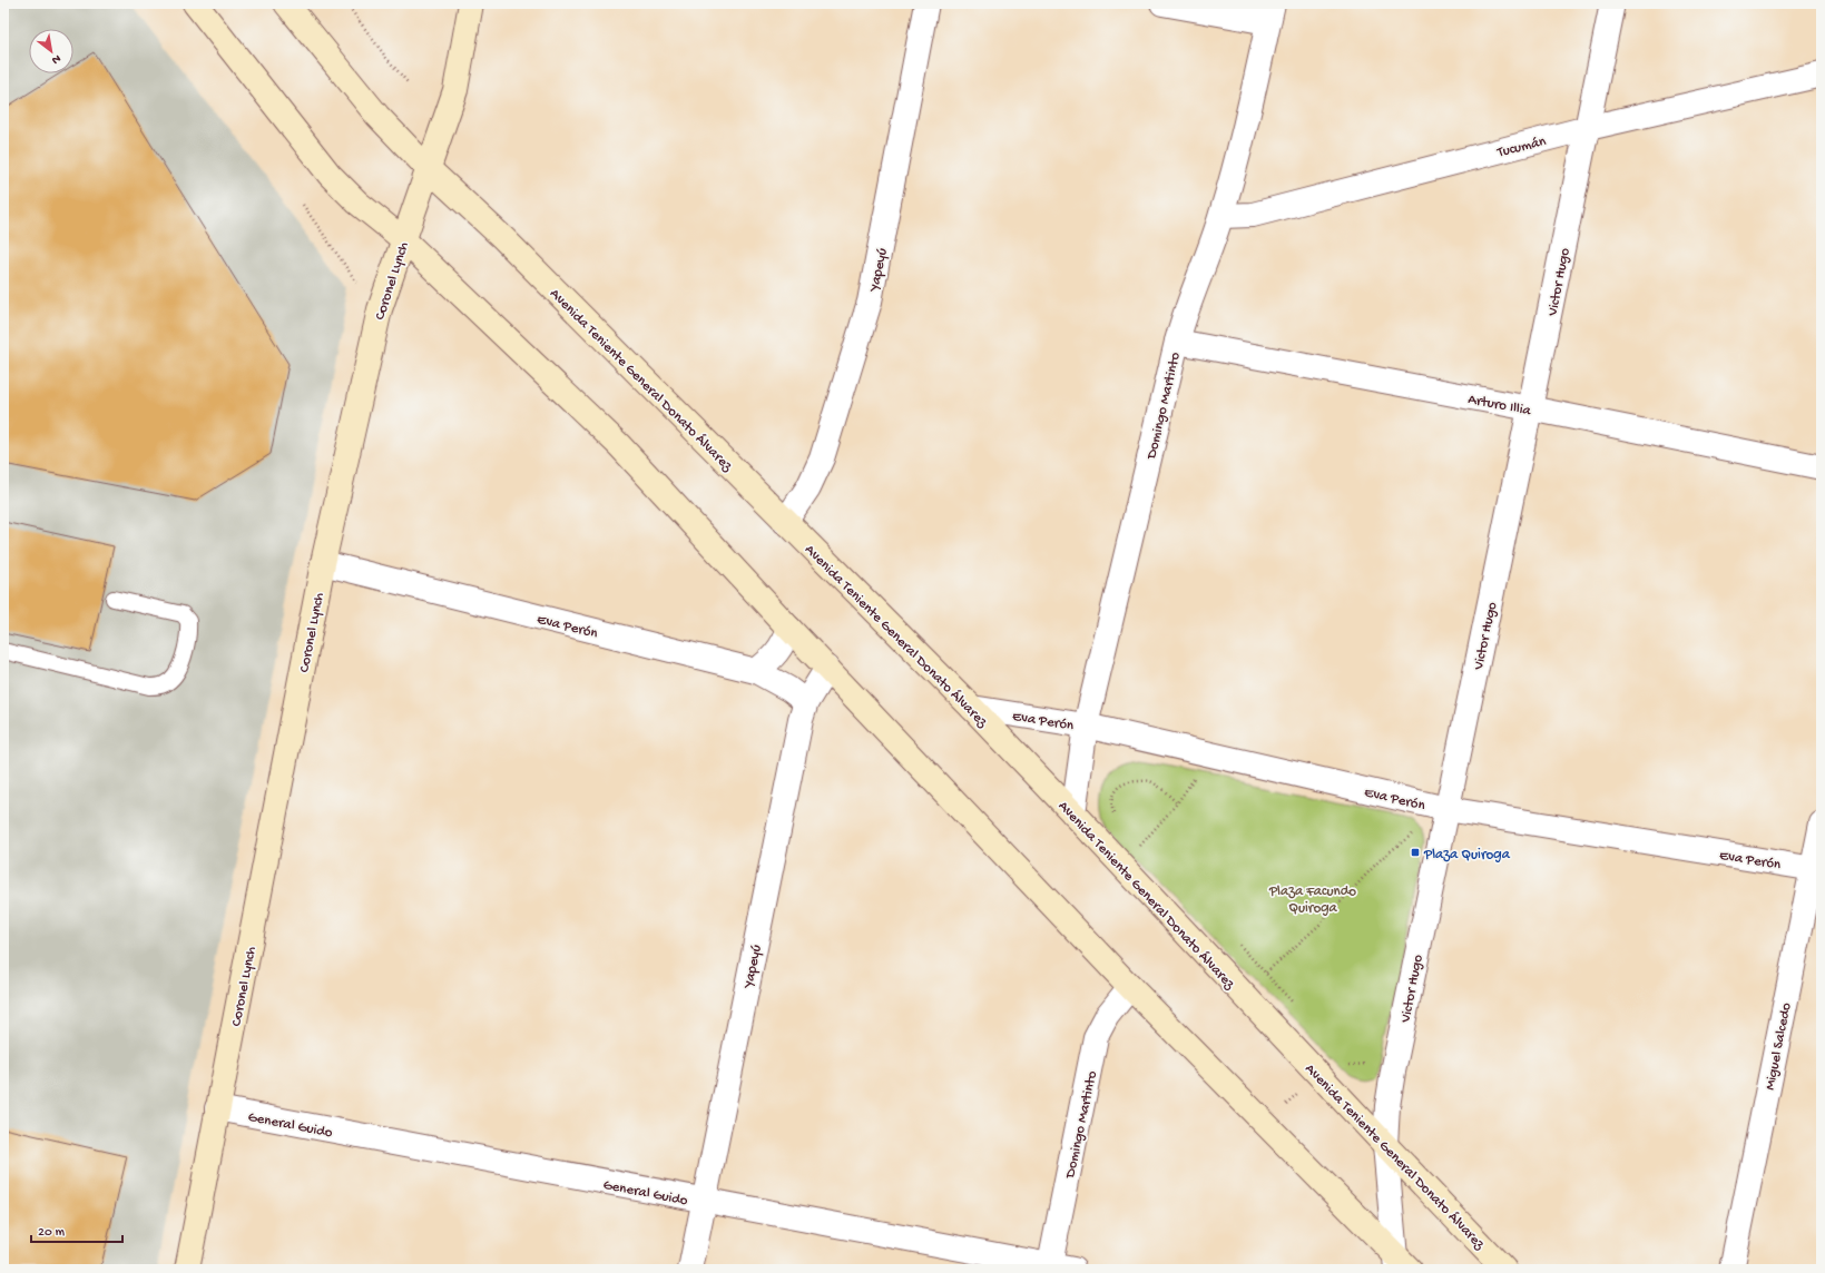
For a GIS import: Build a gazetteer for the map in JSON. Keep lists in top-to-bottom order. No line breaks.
{"streets":{"main road":["Coronel Lynch","Avenida Teniente General Donato Álvarez"],"street":["Tucumán","Yapeyú","Victor Hugo","Arturo Illia","Domingo Martinto","Eva Perón","Miguel Salcedo","General Guido"]},"crossings":[["Tucumán","Victor Hugo"],["Tucumán","Domingo Martinto"],["Yapeyú","Avenida Teniente General Donato Álvarez"],["Yapeyú","Eva Perón"],["Yapeyú","General Guido"],["Coronel Lynch","Avenida Teniente General Donato Álvarez"],["Coronel Lynch","Eva Perón"],["Coronel Lynch","General Guido"],["Victor Hugo","Avenida Teniente General Donato Álvarez"],["Victor Hugo","Arturo Illia"],["Victor Hugo","Eva Perón"],["Avenida Teniente General Donato Álvarez","Domingo Martinto"],["Avenida Teniente General Donato Álvarez","Eva Perón"],["Arturo Illia","Domingo Martinto"],["Domingo Martinto","Eva Perón"],["Domingo Martinto","General Guido"],["Eva Perón","Miguel Salcedo"]],"parks":["Plaza Facundo Quiroga"],"places":{"transit":["Plaza Quiroga"]},"scale_bar":"20 m","north":"bottom right"}
